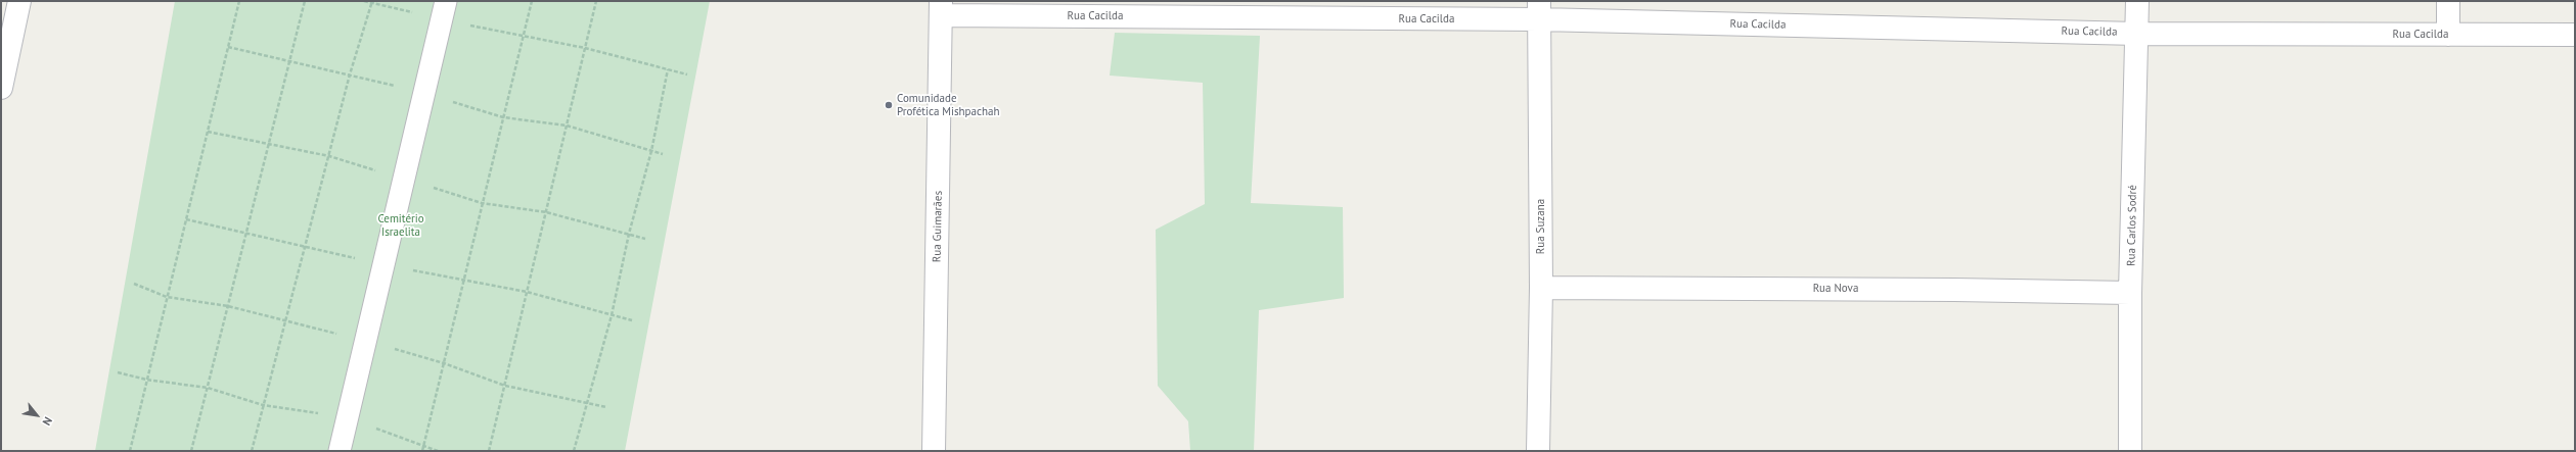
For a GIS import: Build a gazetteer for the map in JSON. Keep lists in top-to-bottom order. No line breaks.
{"streets":{"street":["Rua Cacilda","Rua Carlos Sodré","Rua Guimarães","Rua Suzana","Rua Nova"]},"crossings":[["Rua Cacilda","Rua Carlos Sodré"],["Rua Cacilda","Rua Guimarães"],["Rua Cacilda","Rua Suzana"],["Rua Carlos Sodré","Rua Nova"],["Rua Suzana","Rua Nova"]],"parks":["Cemitério Israelita"],"places":["Comunidade Profética Mishpachah"],"north":"bottom right"}
